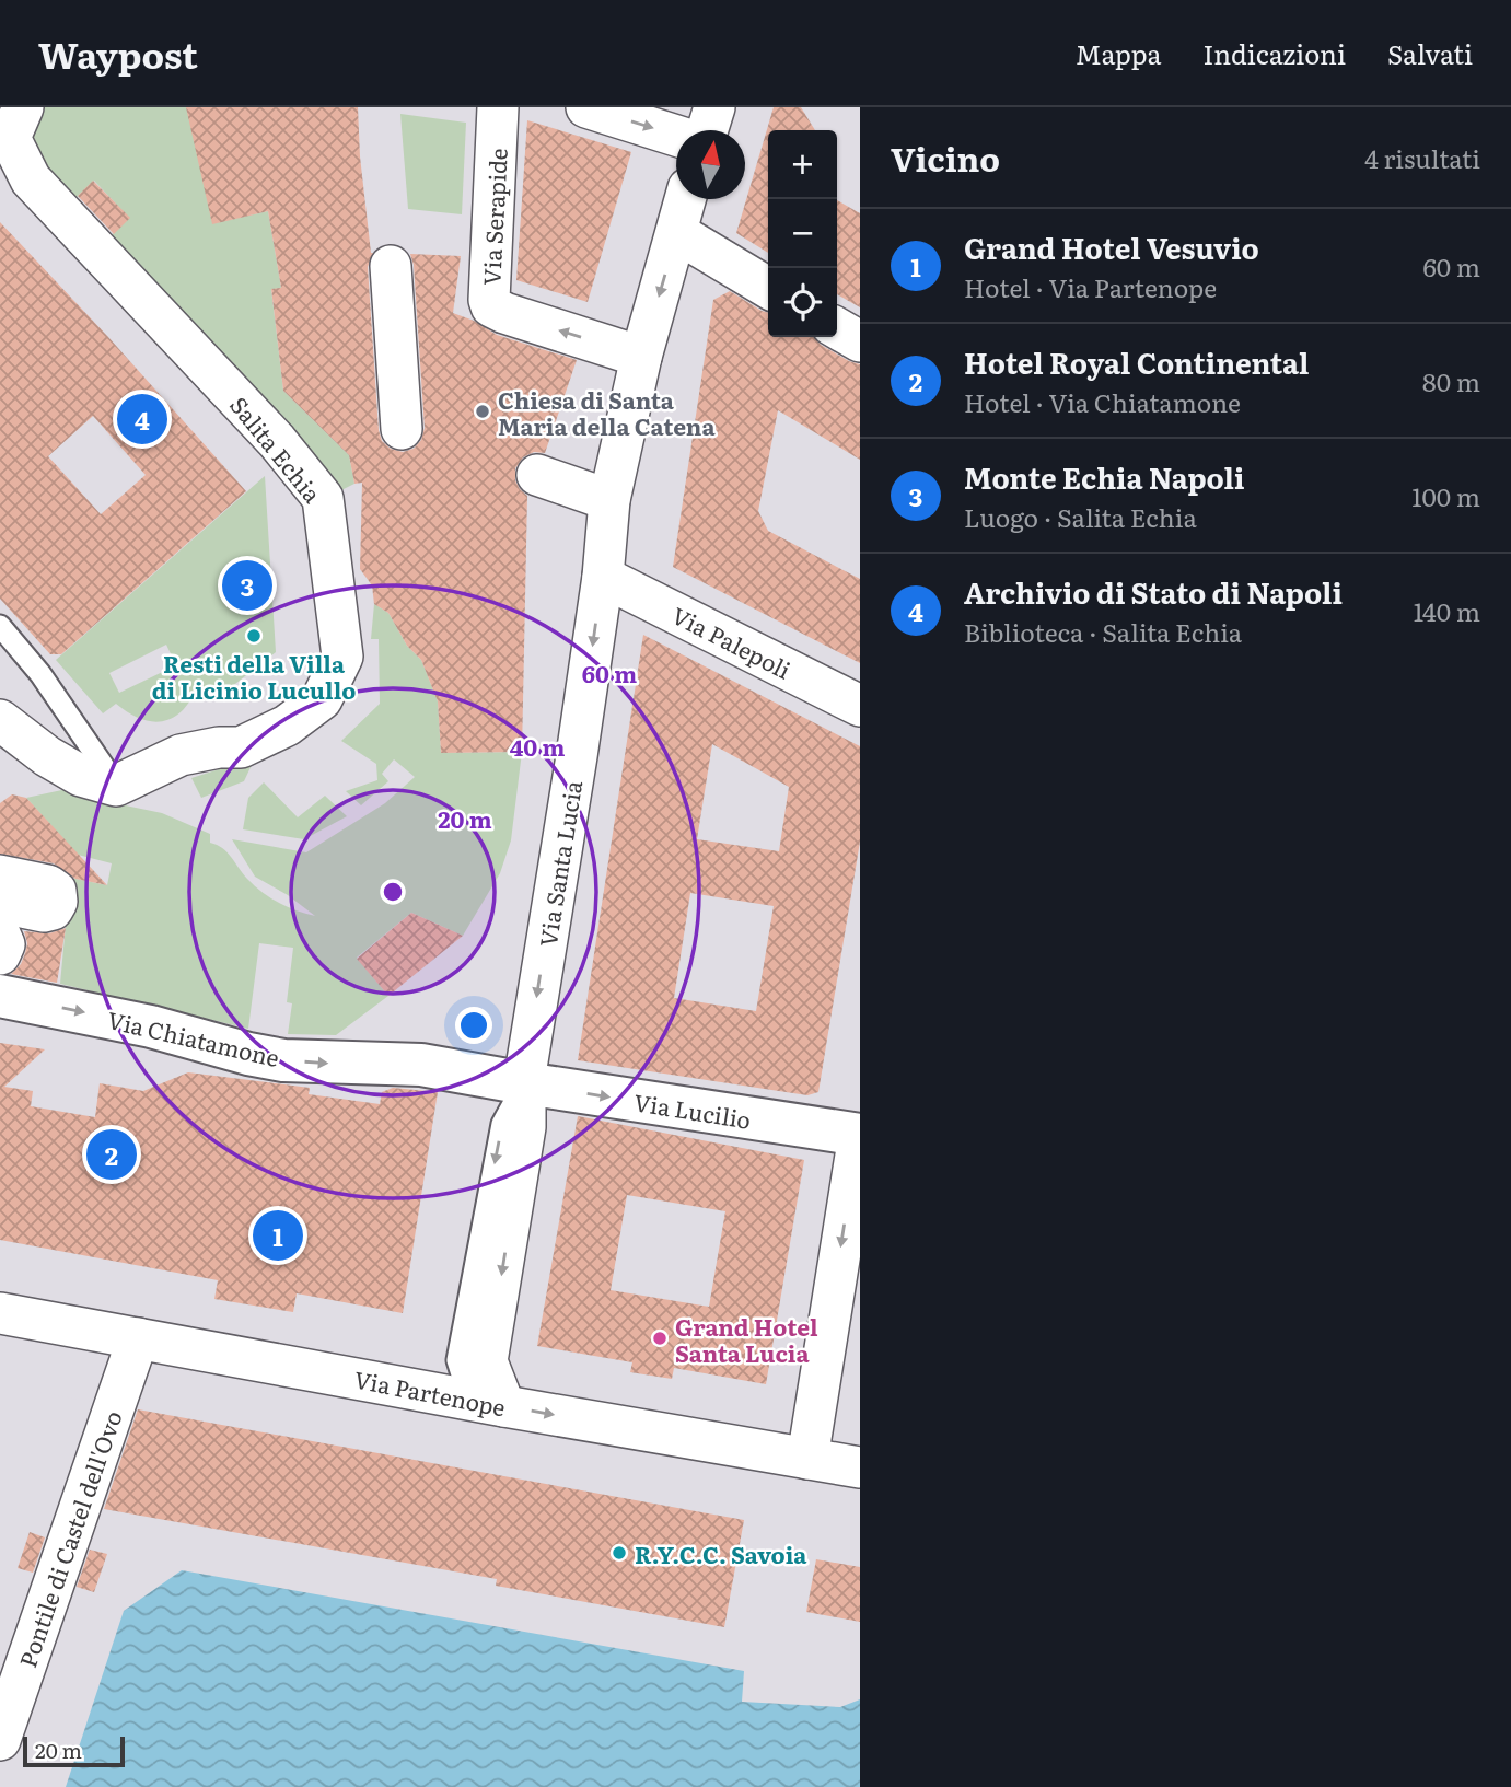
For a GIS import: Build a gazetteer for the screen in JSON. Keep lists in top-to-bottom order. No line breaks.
{"streets":{"street":["Via Serapide","Salita Echia","Via Palepoli","Via Santa Lucia","Via Chiatamone","Via Lucilio","Via Partenope","Pontile di Castel dell'Ovo"]},"crossings":[["Via Serapide","Via Santa Lucia"],["Via Palepoli","Via Santa Lucia"],["Via Santa Lucia","Via Chiatamone"],["Via Santa Lucia","Via Lucilio"],["Via Santa Lucia","Via Partenope"],["Via Chiatamone","Via Lucilio"],["Via Partenope","Pontile di Castel dell'Ovo"]],"one_way":["Via Serapide","Via Santa Lucia","Via Chiatamone","Via Lucilio","Via Partenope"],"places":["Chiesa di Santa Maria della Catena","Resti della Villa di Licinio Lucullo","Grand Hotel Santa Lucia","R.Y.C.C. Savoia"],"scale_bar":"20 m","north":"top","page":{"header":"Waypost","nav":["Mappa","Indicazioni","Salvati"],"heading":["Vicino","4 risultati"],"map_buttons":["+","−"],"list":[{"mark":"1","name":"Grand Hotel Vesuvio","note":"Hotel · Via Partenope","value":"60 m"},{"mark":"2","name":"Hotel Royal Continental","note":"Hotel · Via Chiatamone","value":"80 m"},{"mark":"3","name":"Monte Echia Napoli","note":"Luogo · Salita Echia","value":"100 m"},{"mark":"4","name":"Archivio di Stato di Napoli","note":"Biblioteca · Salita Echia","value":"140 m"}],"pins":["4","3","2","1"],"scale":"20 m"},"rings":["60 m","40 m","20 m"]}
